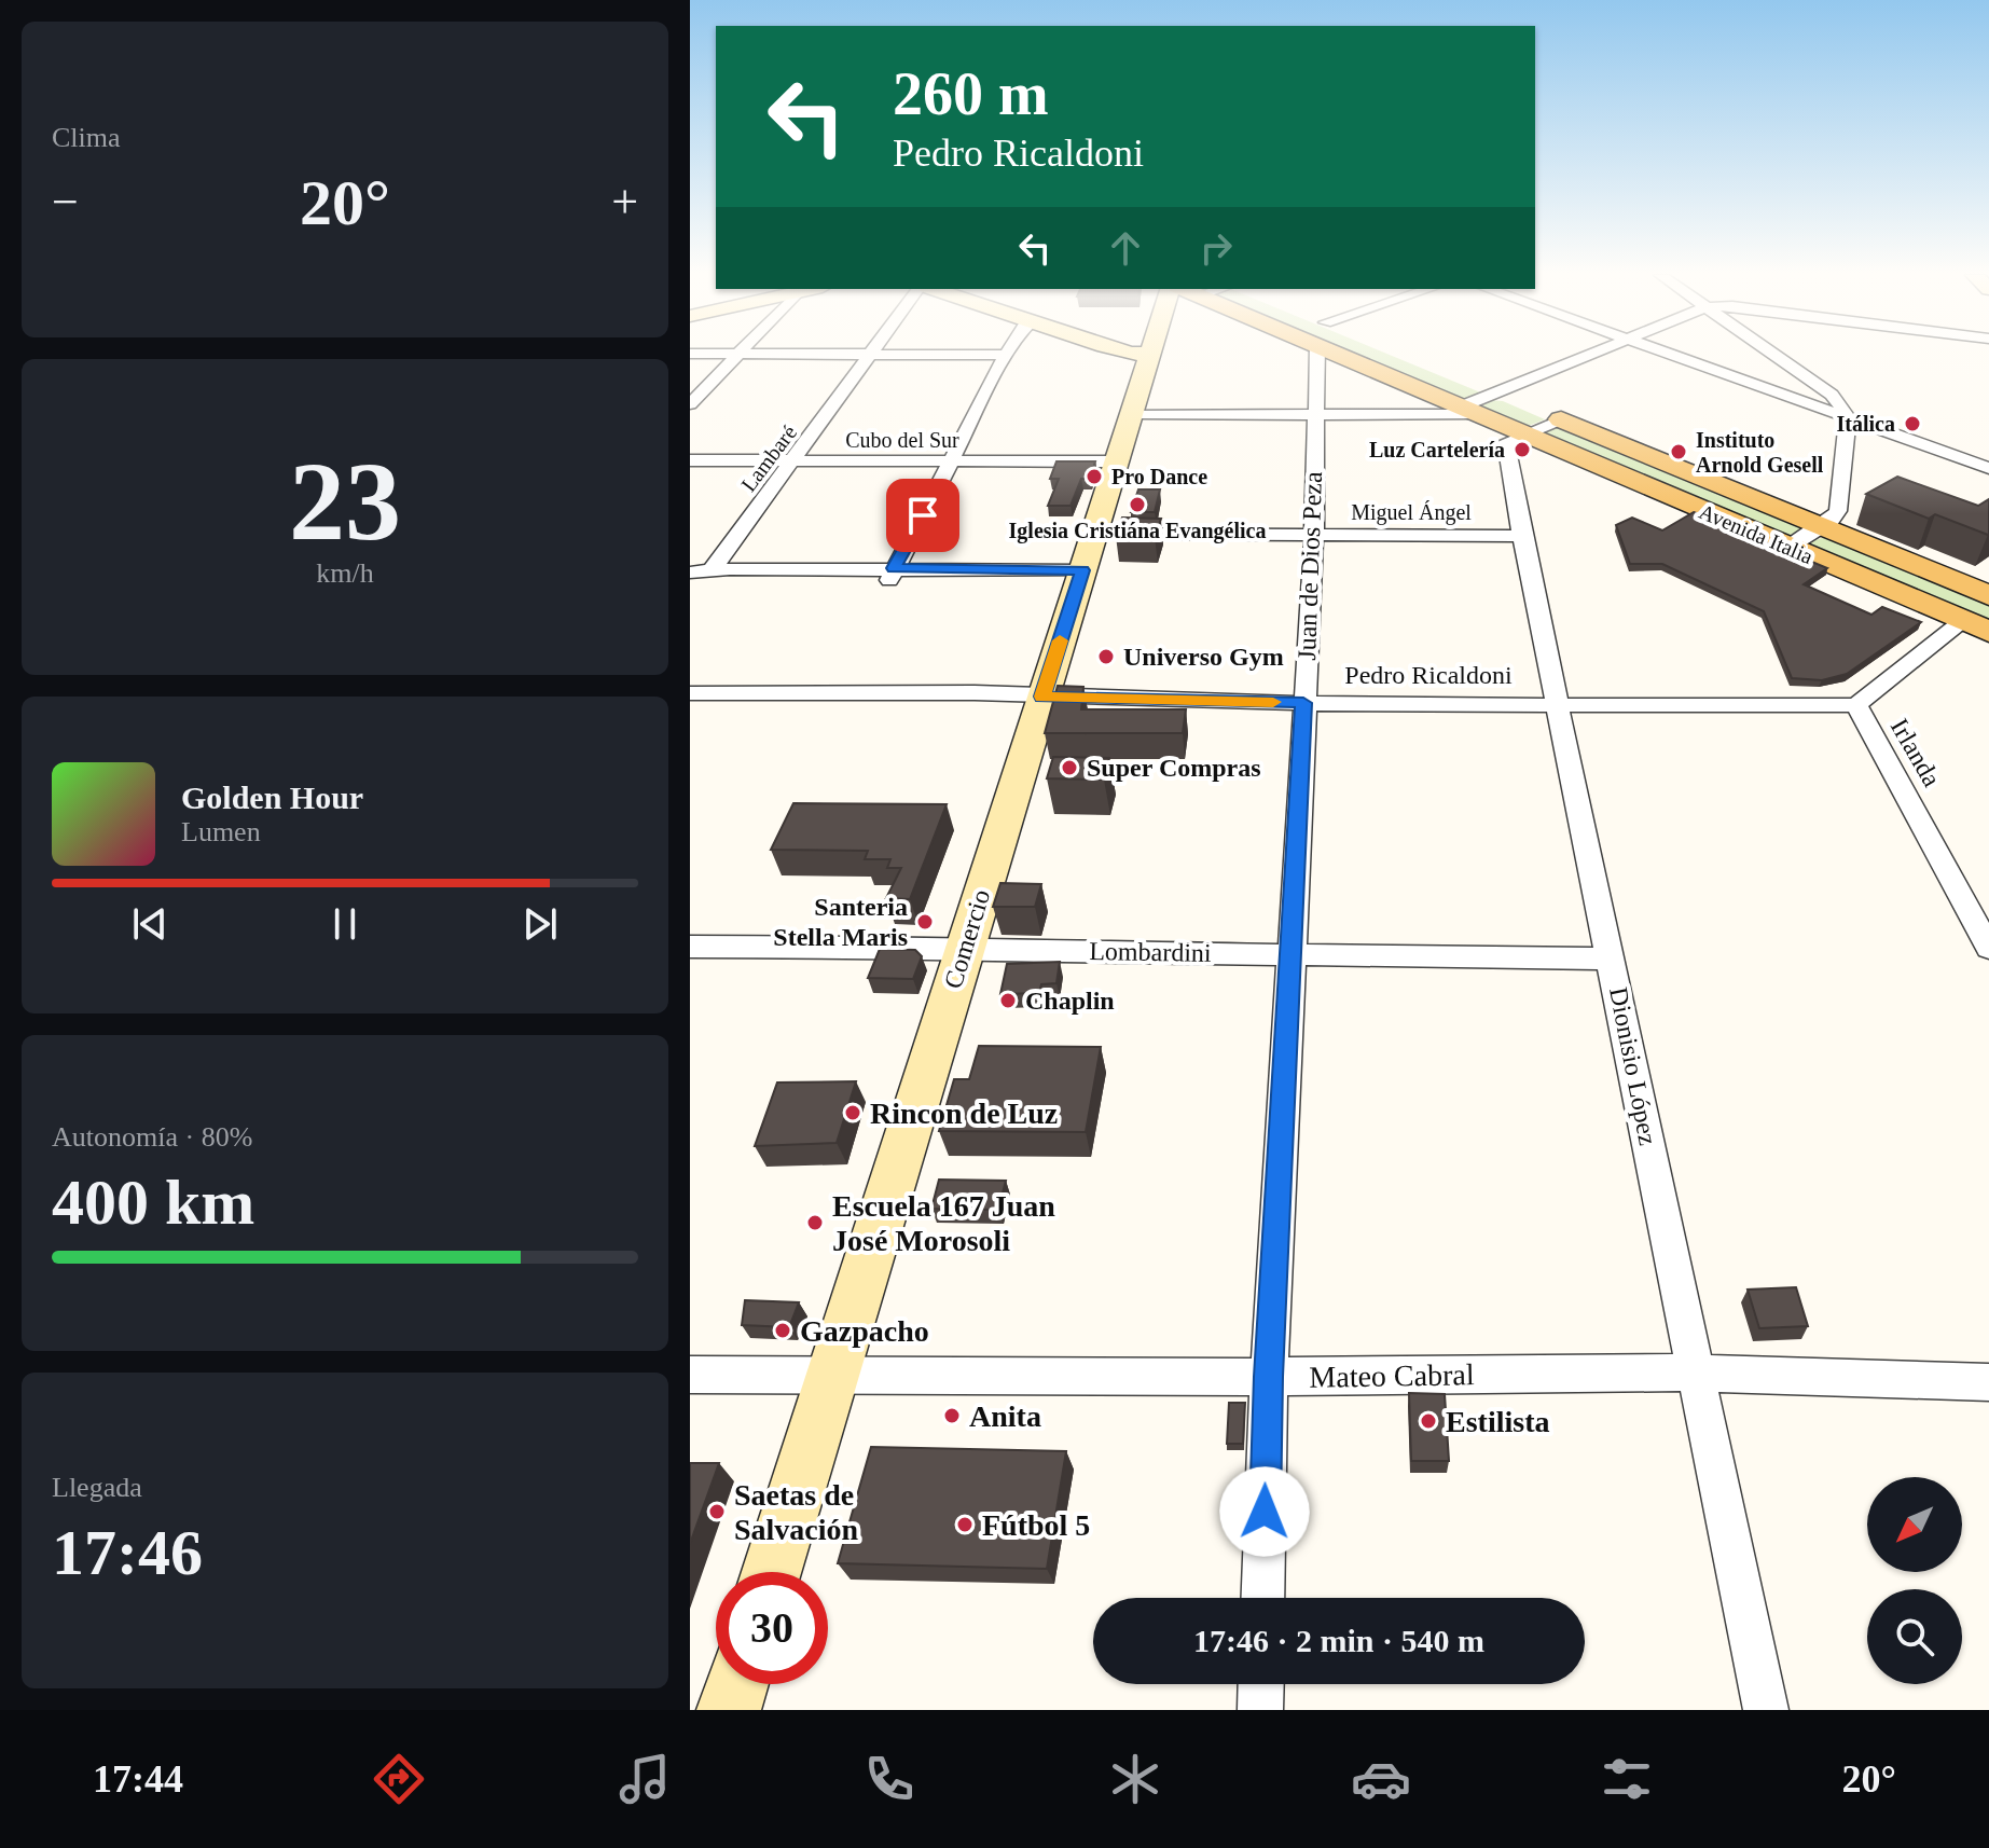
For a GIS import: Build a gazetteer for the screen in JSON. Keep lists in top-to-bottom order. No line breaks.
{"streets":{"main road":["Avenida Italia"],"street":["Cubo del Sur","Lambaré","Miguel Ángel","Juan de Dios Peza","Pedro Ricaldoni","Irlanda","Comercio","Lombardini","Dionisio López","Mateo Cabral"]},"crossings":[["Cubo del Sur","Lambaré"],["Cubo del Sur","Comercio"],["Lambaré","Miguel Ángel"],["Miguel Ángel","Juan de Dios Peza"],["Miguel Ángel","Comercio"],["Miguel Ángel","Dionisio López"],["Avenida Italia","Irlanda"],["Avenida Italia","Dionisio López"],["Juan de Dios Peza","Pedro Ricaldoni"],["Juan de Dios Peza","Lombardini"],["Juan de Dios Peza","Mateo Cabral"],["Pedro Ricaldoni","Irlanda"],["Pedro Ricaldoni","Comercio"],["Pedro Ricaldoni","Dionisio López"],["Comercio","Lombardini"],["Comercio","Mateo Cabral"],["Lombardini","Dionisio López"],["Dionisio López","Mateo Cabral"]],"places":["Itálica","Luz Cartelería","Instituto Arnold Gesell","Pro Dance","Iglesia Cristiána Evangélica","Universo Gym","Super Compras","Santeria Stella Maris","Chaplin","Rincon de Luz","Escuela 167 Juan José Morosoli","Gazpacho","Anita","Estilista","Saetas de Salvación","Fútbol 5"],"north":"bottom left","page":{"tile":["Clima",["23","km/h"],["Autonomía · 80%","400 km"],["Llegada","17:46"]],"turn":["260 m","Pedro Ricaldoni"],"heat":["−","20°","+"],"song":["Golden Hour","Lumen"],"limit":"30","trip":"17:46 · 2 min · 540 m","tabs":["17:44","20°"]}}
